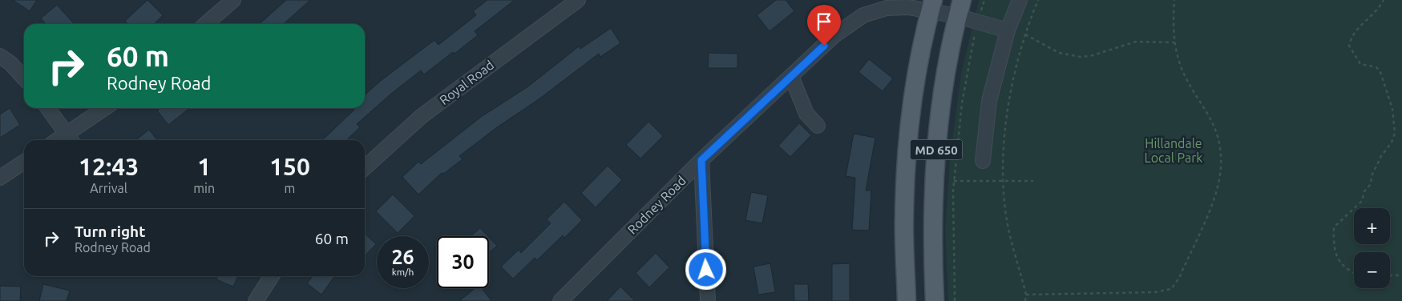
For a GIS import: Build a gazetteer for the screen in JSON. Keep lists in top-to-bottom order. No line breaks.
{"streets":{"main road":["MD 650"],"street":["Royal Road","Rodney Road"]},"crossings":[["MD 650","Rodney Road"]],"parks":["Hillandale Local Park"],"page":{"turn":["60 m","Rodney Road"],"eta":["12:43","Arrival","1","min","150","m"],"map_buttons":["+","−"],"list":[{"name":"Turn right","note":"Rodney Road","value":"60 m"}],"speed":"26 km/h","limit":"30"}}
